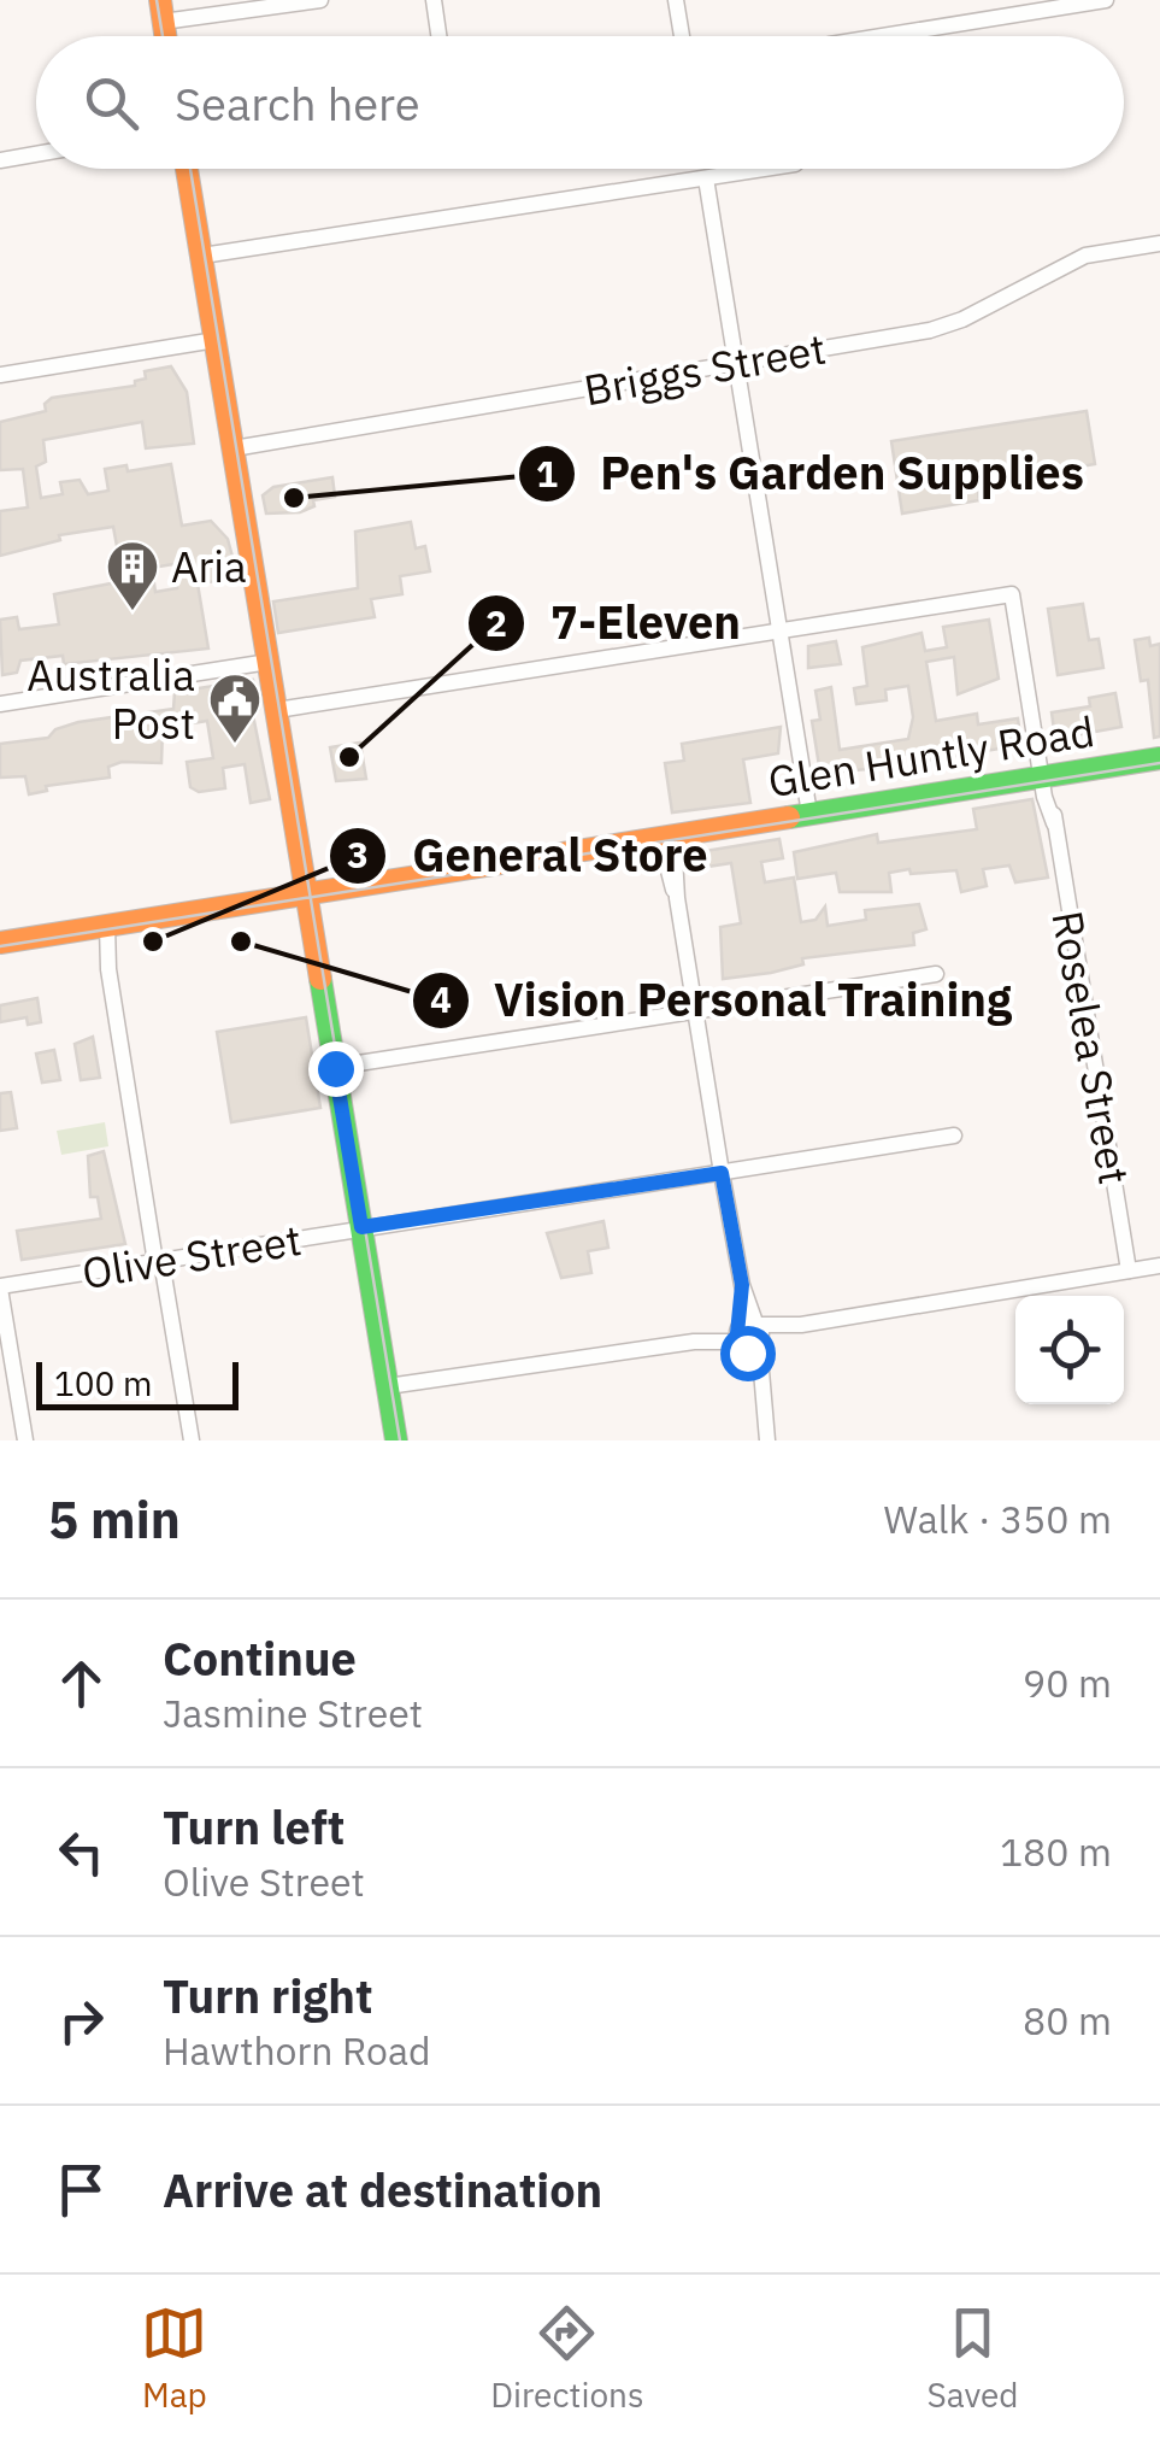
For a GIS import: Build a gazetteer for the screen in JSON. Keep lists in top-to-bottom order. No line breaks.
{"streets":{"main road":["Glen Huntly Road"],"street":["Briggs Street","Roselea Street","Olive Street"]},"crossings":[["Glen Huntly Road","Roselea Street"]],"places":{"other":["Pen's Garden Supplies","7-Eleven","General Store","Vision Personal Training"],"building":["Aria"],"public building":["Australia Post"]},"scale_bar":"100 m","page":{"search":"Search here","scale":"100 m","heading":["5 min","Walk · 350 m"],"list":[["Continue","Jasmine Street","90 m"],["Turn left","Olive Street","180 m"],["Turn right","Hawthorn Road","80 m"],"Arrive at destination"],"nav":["Map","Directions","Saved"]}}
